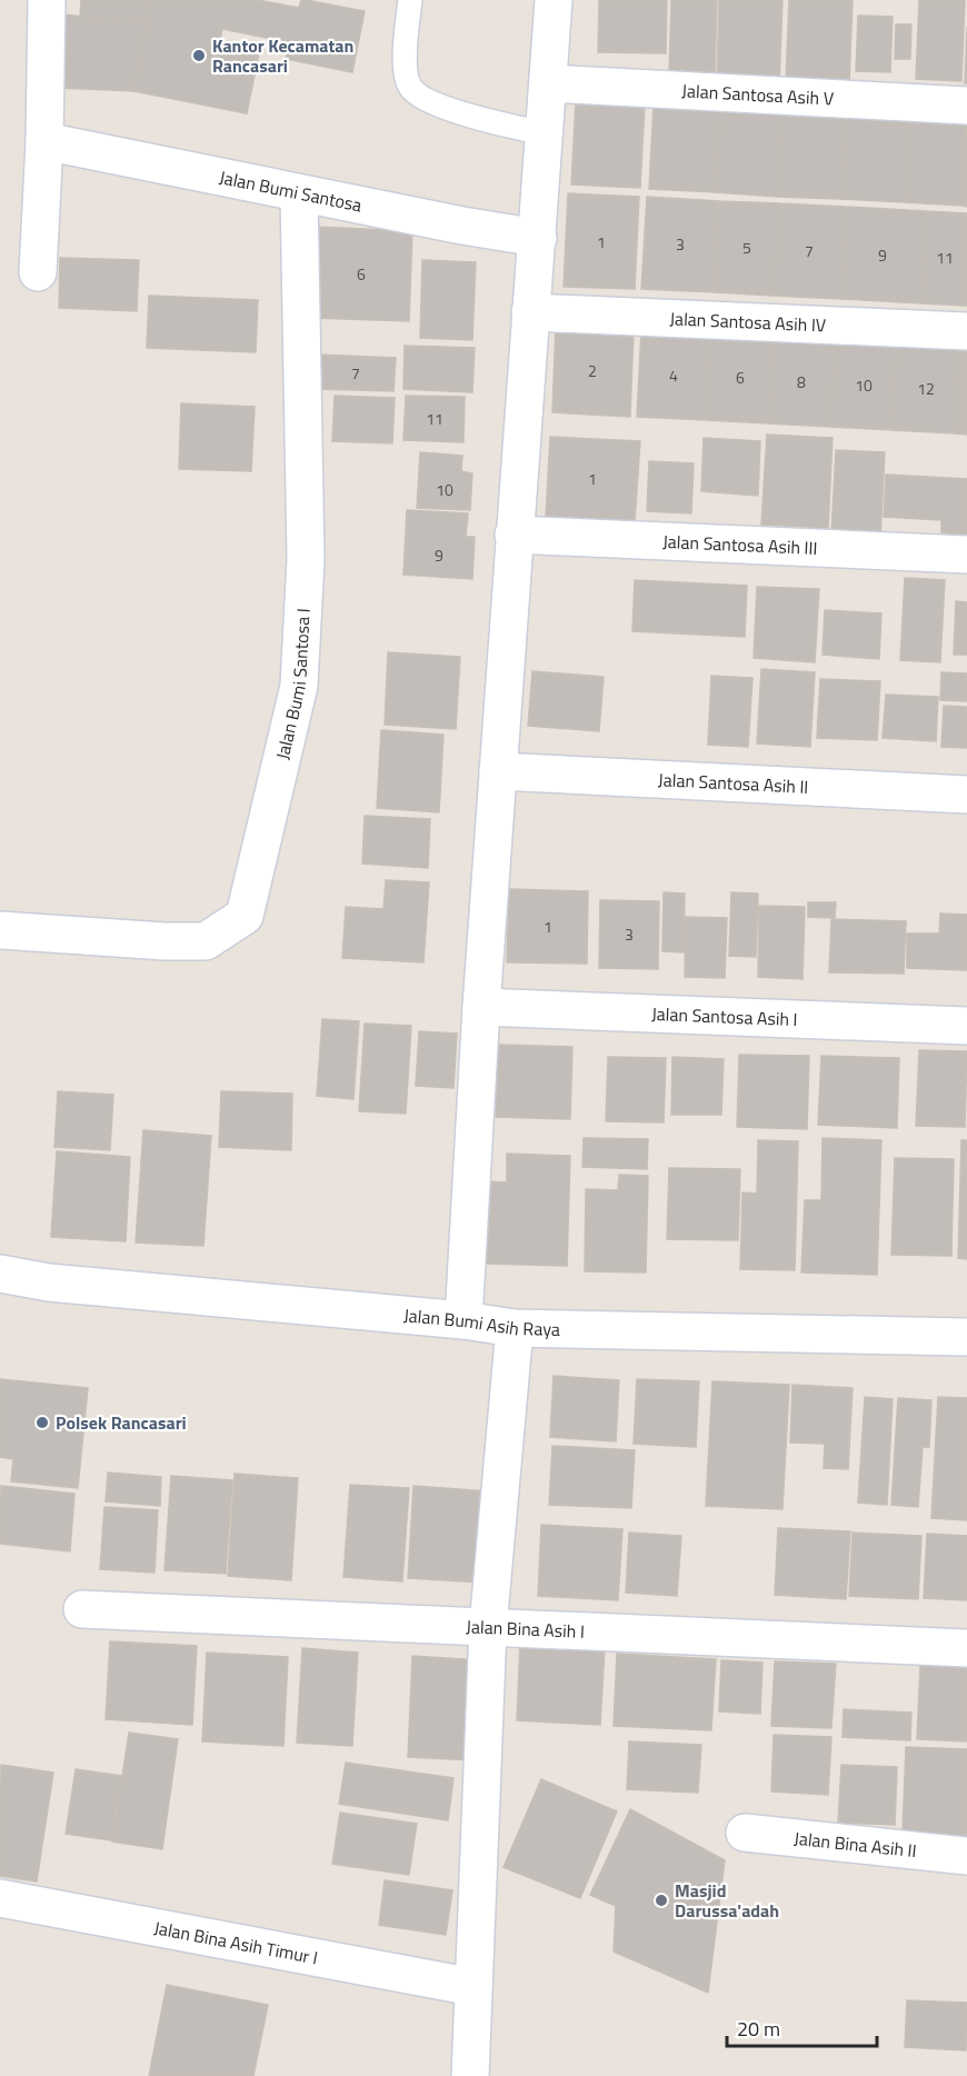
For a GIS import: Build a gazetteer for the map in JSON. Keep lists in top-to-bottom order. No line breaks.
{"streets":{"street":["Jalan Santosa Asih V","Jalan Bumi Santosa","Jalan Santosa Asih IV","Jalan Santosa Asih III","Jalan Bumi Santosa I","Jalan Santosa Asih II","Jalan Santosa Asih I","Jalan Bumi Asih Raya","Jalan Bina Asih I","Jalan Bina Asih II","Jalan Bina Asih Timur I"]},"crossings":[["Jalan Bumi Santosa","Jalan Bumi Santosa I"]],"places":["Kantor Kecamatan Rancasari","Polsek Rancasari","Masjid Darussa'adah"],"house_numbers":["1","3","5","7","9","11","6","2","7","4","6","8","10","12","11","1","10","9","1","3"],"scale_bar":"20 m"}
